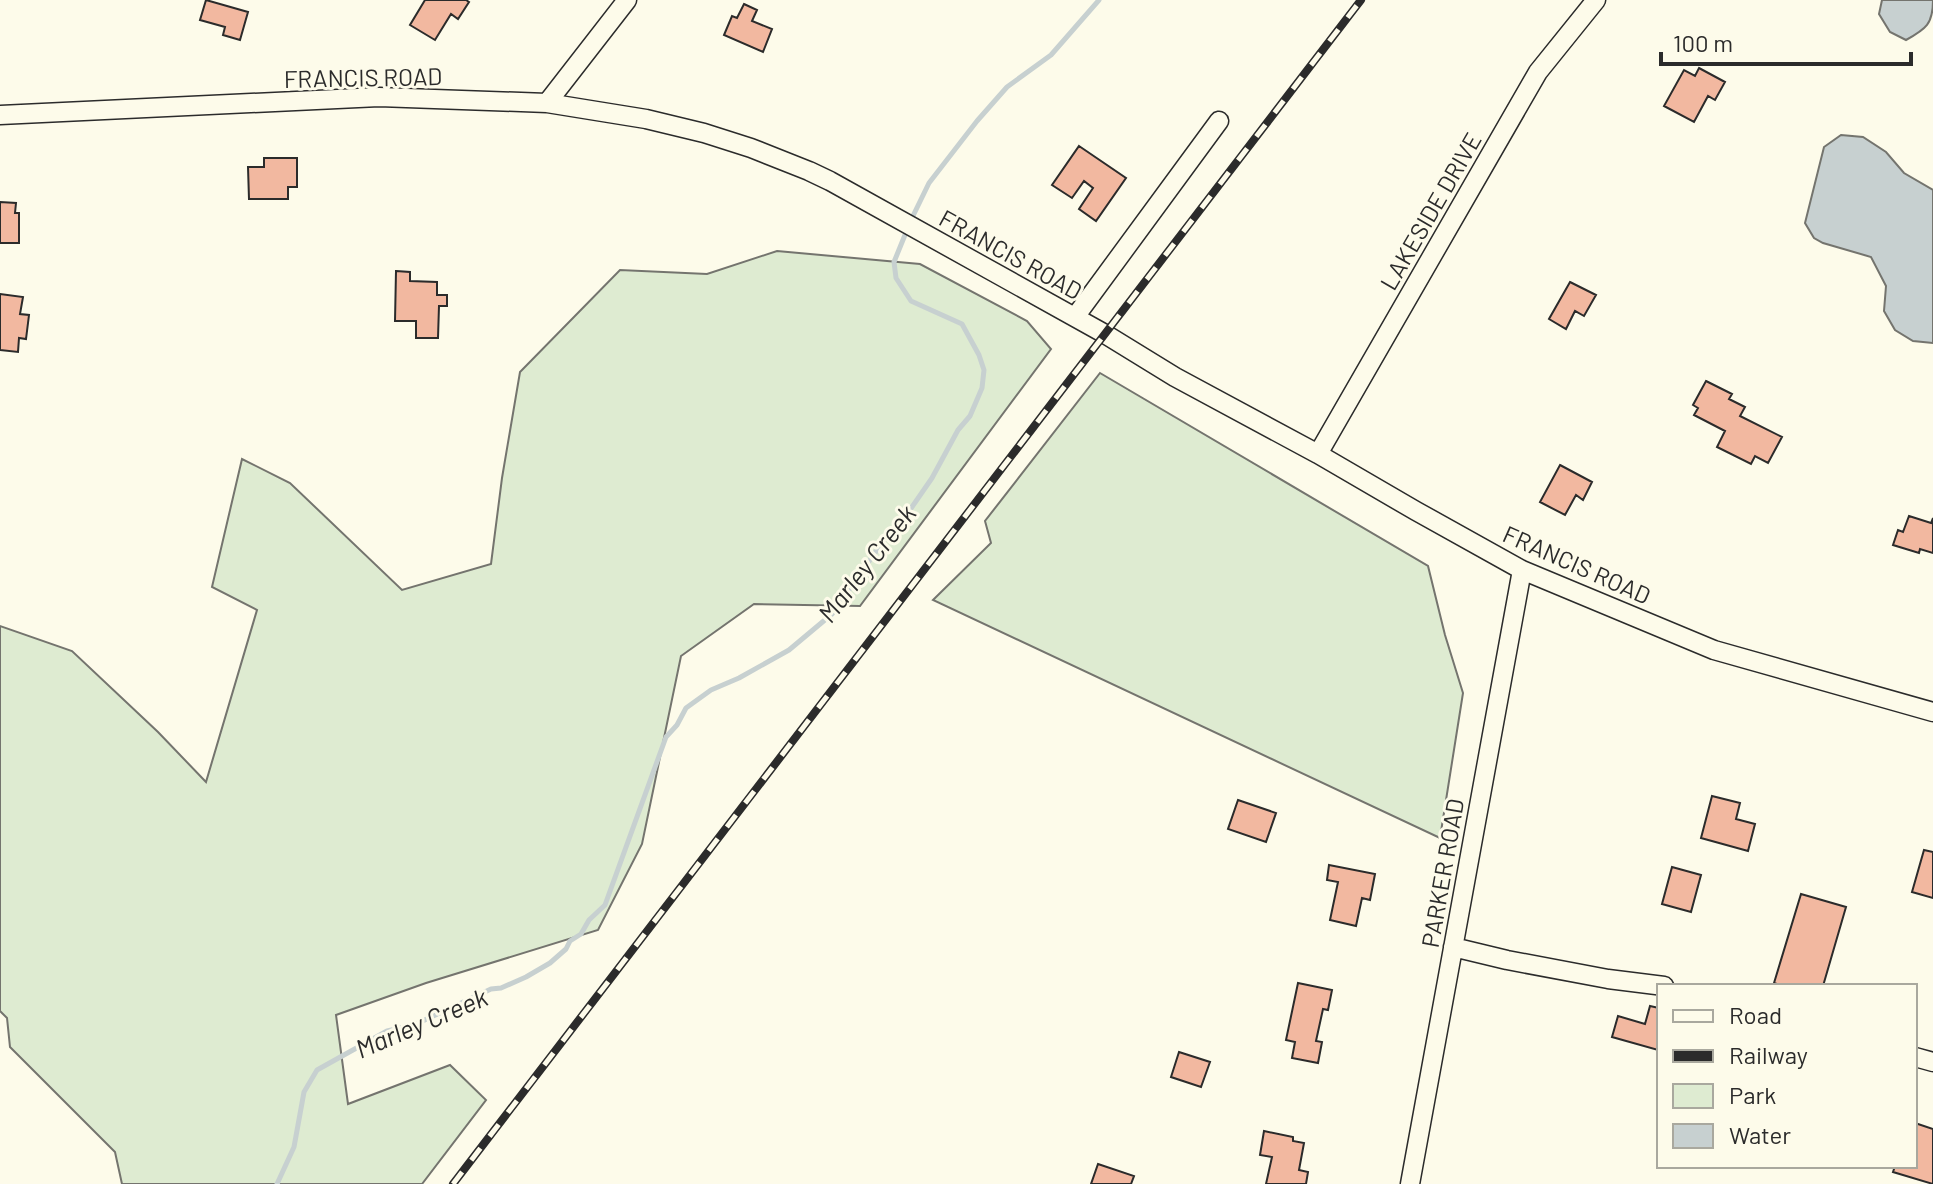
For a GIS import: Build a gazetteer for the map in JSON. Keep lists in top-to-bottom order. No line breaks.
{"streets":{"street":["FRANCIS ROAD","LAKESIDE DRIVE","PARKER ROAD"]},"crossings":[["FRANCIS ROAD","LAKESIDE DRIVE"],["FRANCIS ROAD","PARKER ROAD"]],"water":["Marley Creek"],"legend":["Road","Railway","Park","Water"],"scale_bar":"100 m"}
